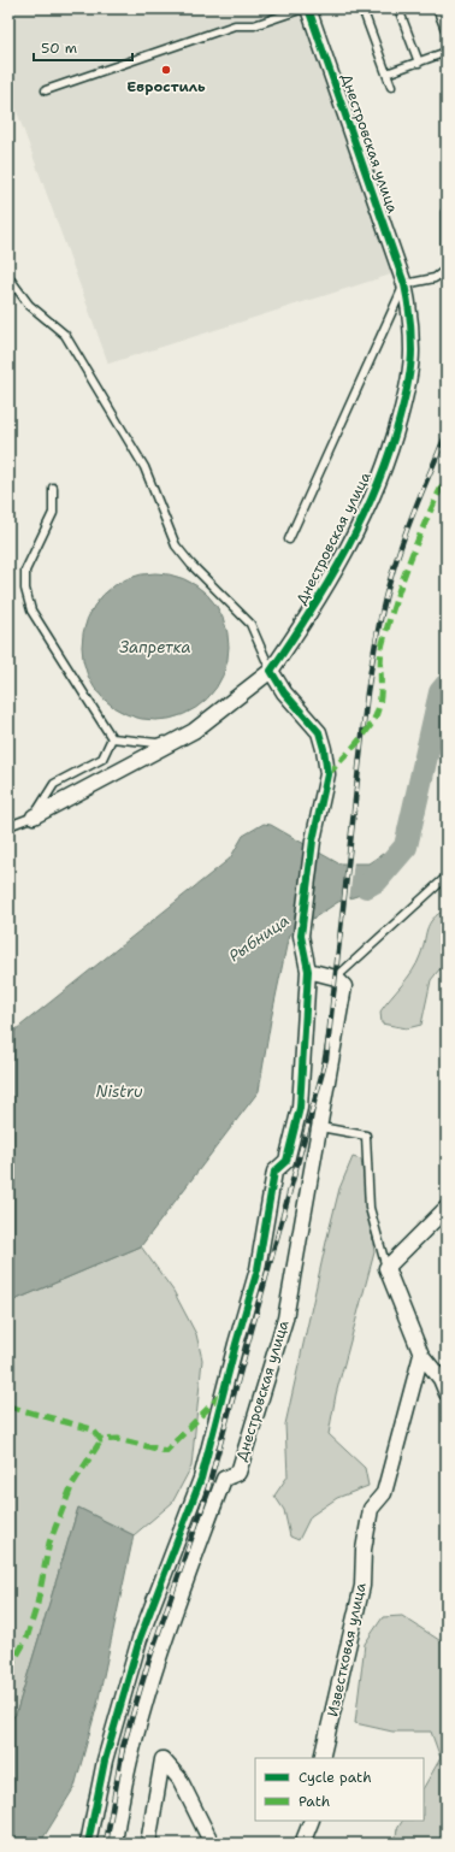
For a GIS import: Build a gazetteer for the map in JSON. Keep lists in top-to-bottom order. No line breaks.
{"streets":{"street":["Днестровская улица","Известковая улица"]},"water":["Запретка","Рыбница","Nistru"],"places":["Евростиль"],"legend":["Cycle path","Path"],"scale_bar":"50 m"}
